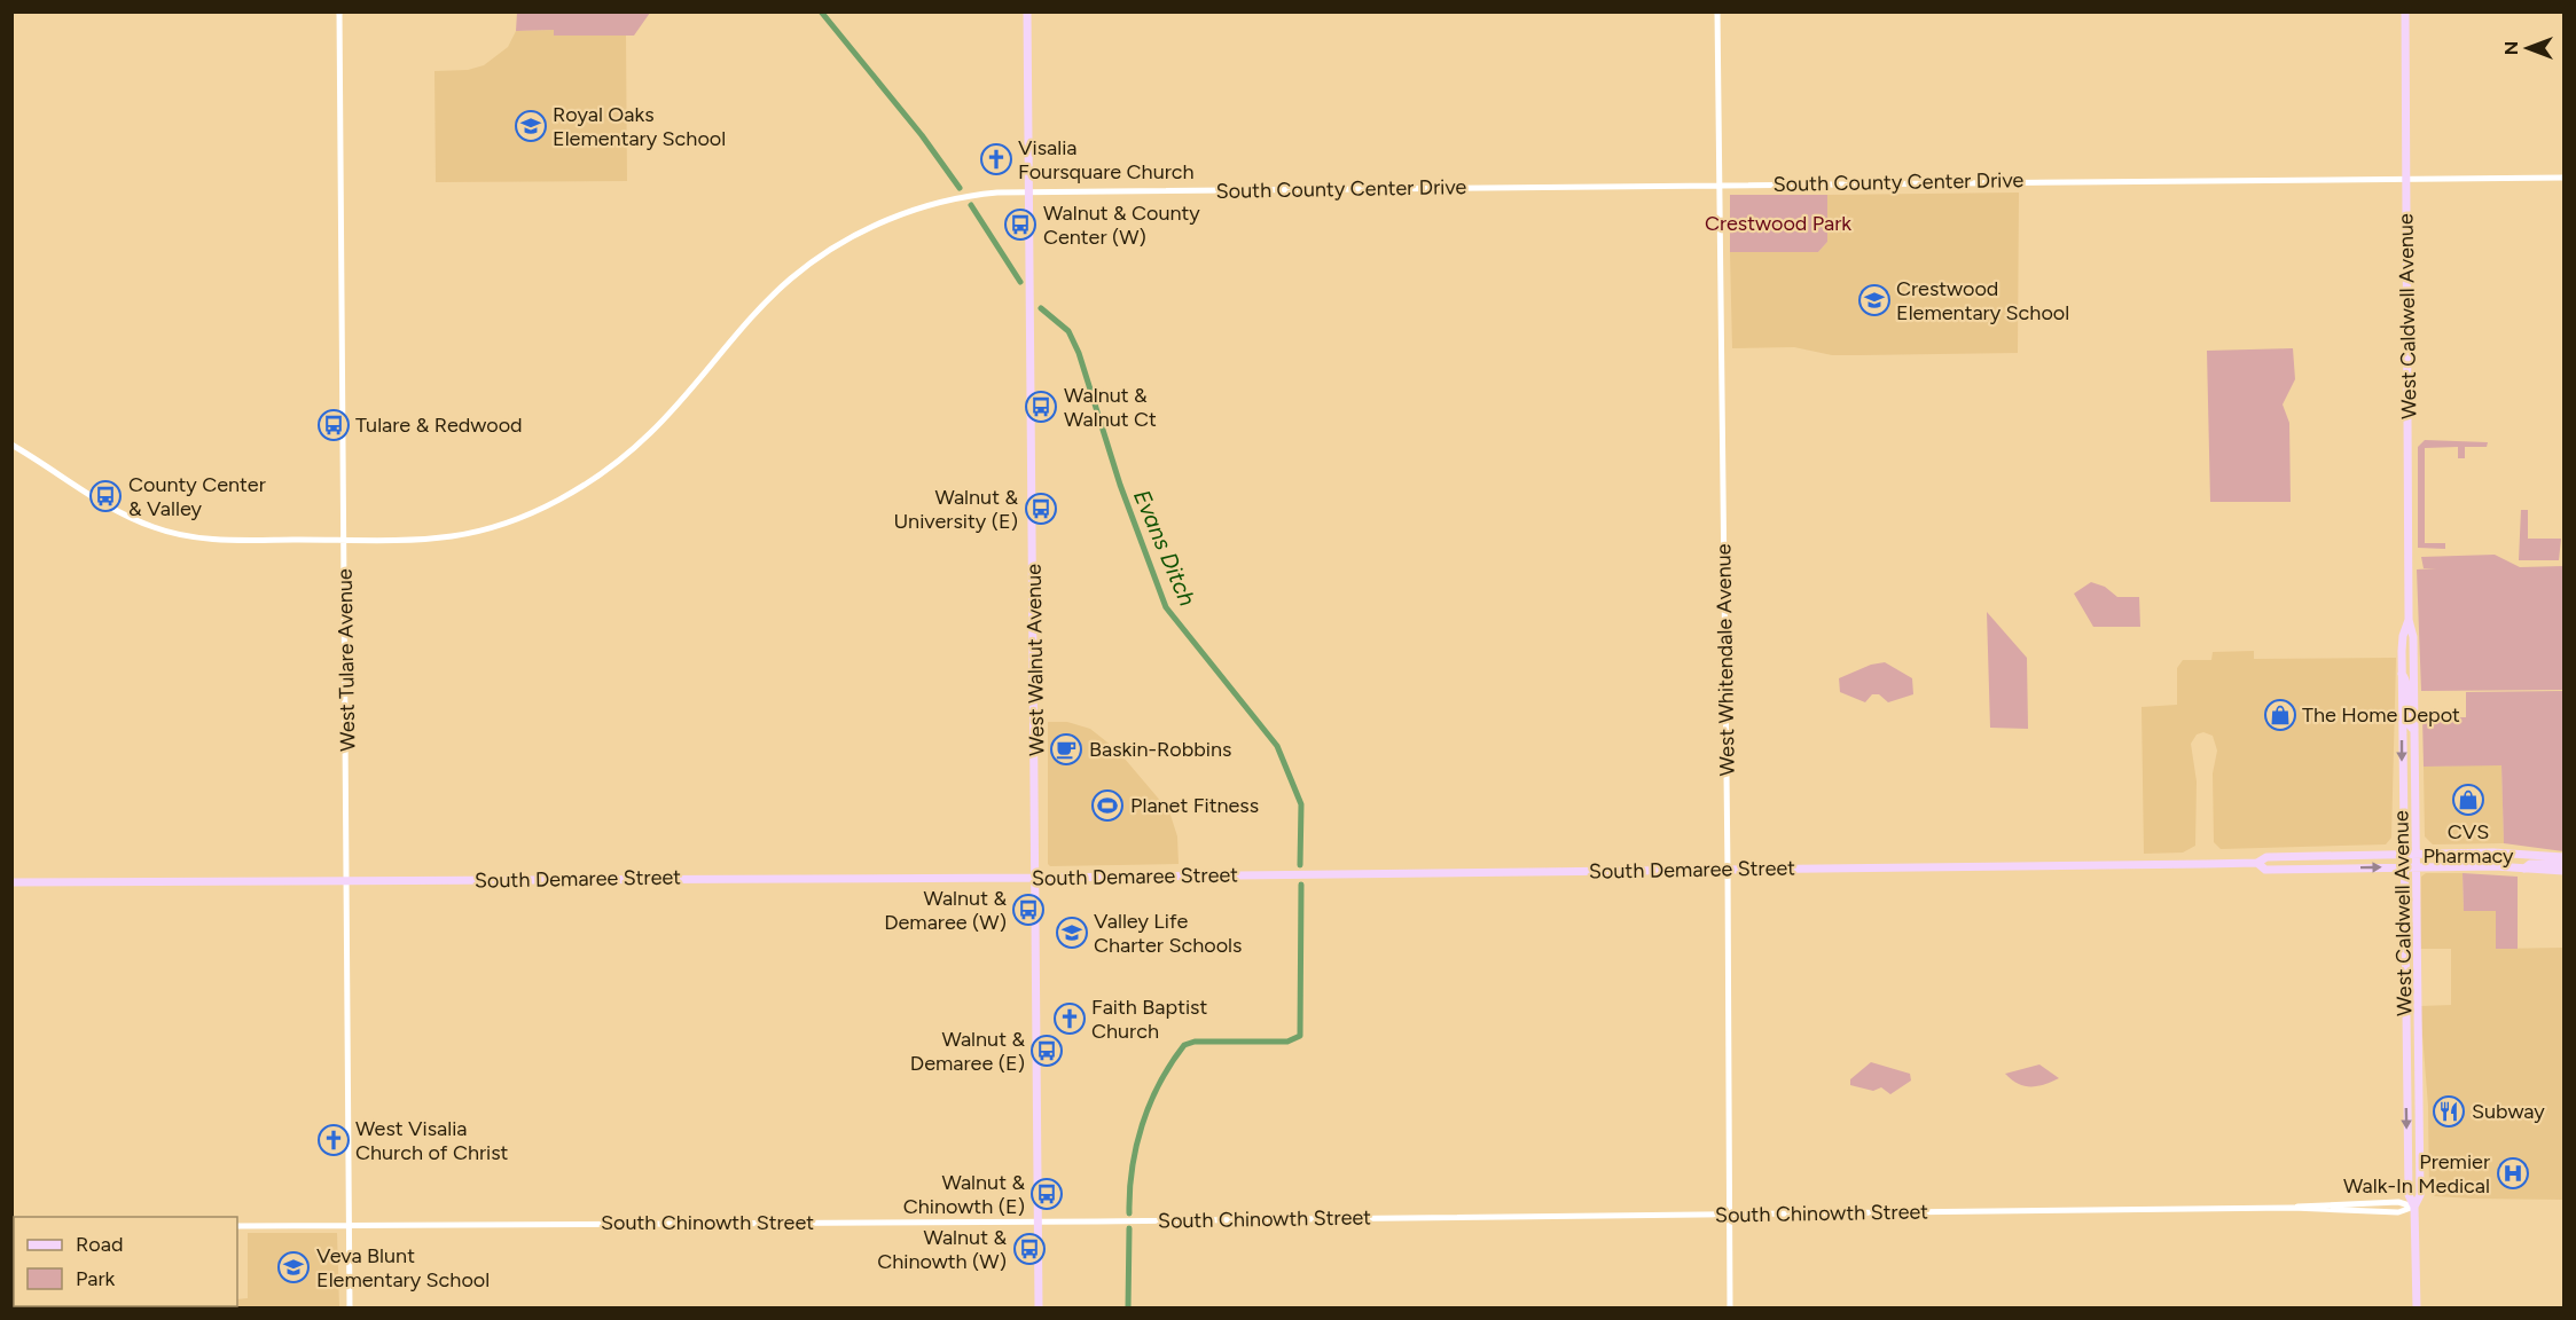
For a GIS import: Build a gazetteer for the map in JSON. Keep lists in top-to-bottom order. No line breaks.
{"streets":{"main road":["West Caldwell Avenue","West Walnut Avenue","South Demaree Street"],"street":["South County Center Drive","West Tulare Avenue","West Whitendale Avenue","South Chinowth Street"]},"crossings":[["South County Center Drive","West Caldwell Avenue"],["South County Center Drive","West Tulare Avenue"],["South County Center Drive","West Walnut Avenue"],["South County Center Drive","West Whitendale Avenue"],["West Caldwell Avenue","South Demaree Street"],["West Caldwell Avenue","South Chinowth Street"],["West Tulare Avenue","South Demaree Street"],["West Tulare Avenue","South Chinowth Street"],["West Walnut Avenue","South Demaree Street"],["West Walnut Avenue","South Chinowth Street"],["West Whitendale Avenue","South Demaree Street"],["West Whitendale Avenue","South Chinowth Street"]],"water":["Evans Ditch"],"parks":["Crestwood Park"],"places":{"school or university":["Royal Oaks Elementary School","Crestwood Elementary School","Valley Life Charter Schools","Veva Blunt Elementary School"],"church":["Visalia Foursquare Church","Faith Baptist Church","West Visalia Church of Christ"],"bus stop":["Walnut & County Center (W)","Walnut & Walnut Ct","Tulare & Redwood","County Center & Valley","Walnut & University (E)","Walnut & Demaree (W)","Walnut & Demaree (E)","Walnut & Chinowth (E)","Walnut & Chinowth (W)"],"shop":["The Home Depot","CVS Pharmacy"],"cafe":["Baskin-Robbins"],"sports":["Planet Fitness"],"restaurant":["Subway"],"hospital":["Premier Walk-In Medical"]},"legend":["Road","Park"],"north":"left"}
